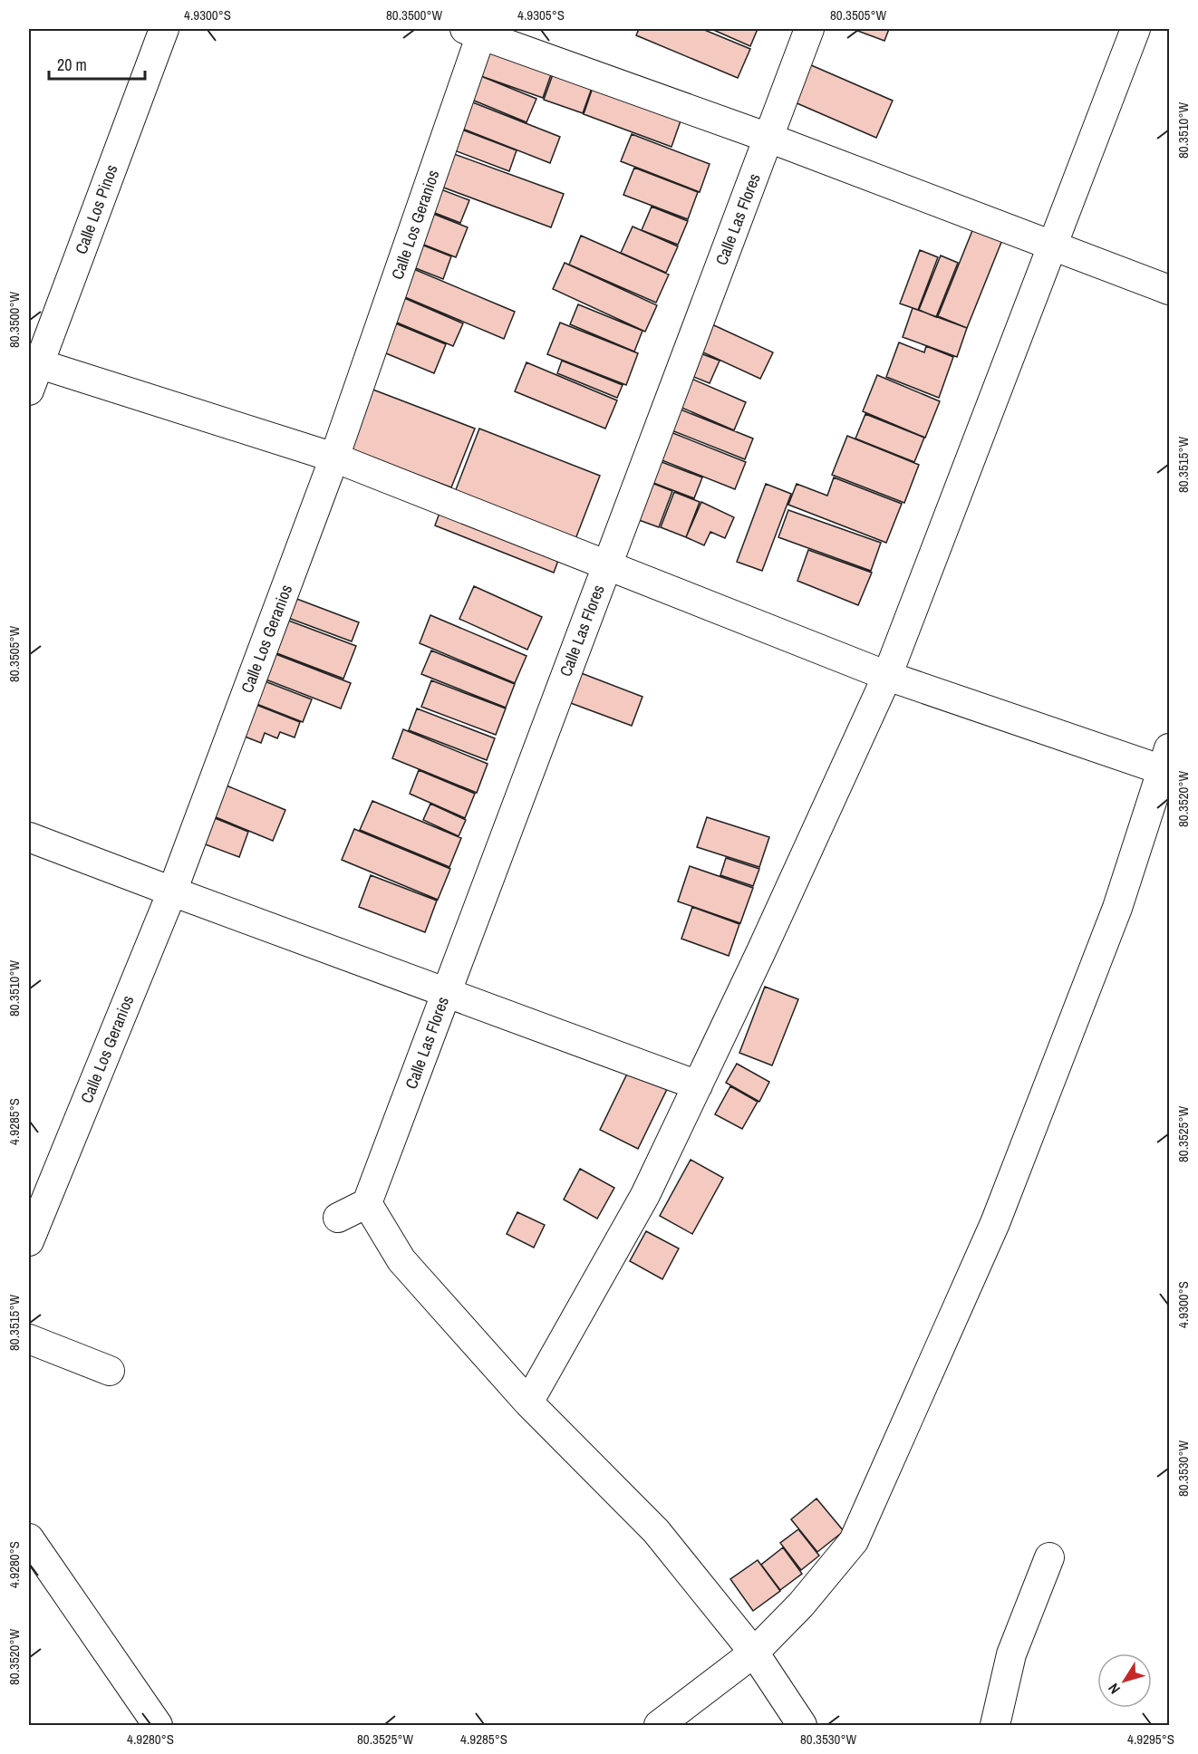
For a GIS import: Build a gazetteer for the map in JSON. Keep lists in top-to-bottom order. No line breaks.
{"streets":{"street":["Calle Los Pinos","Calle Las Flores","Calle Los Geranios"]},"scale_bar":"20 m","north":"bottom left","coordinates":["4.9300°S","80.3500°W","4.9305°S","80.3505°W","80.3510°W","80.3515°W","80.3520°W","4.9285°S","80.3525°W","80.3530°W","4.9280°S","4.9295°S"]}
